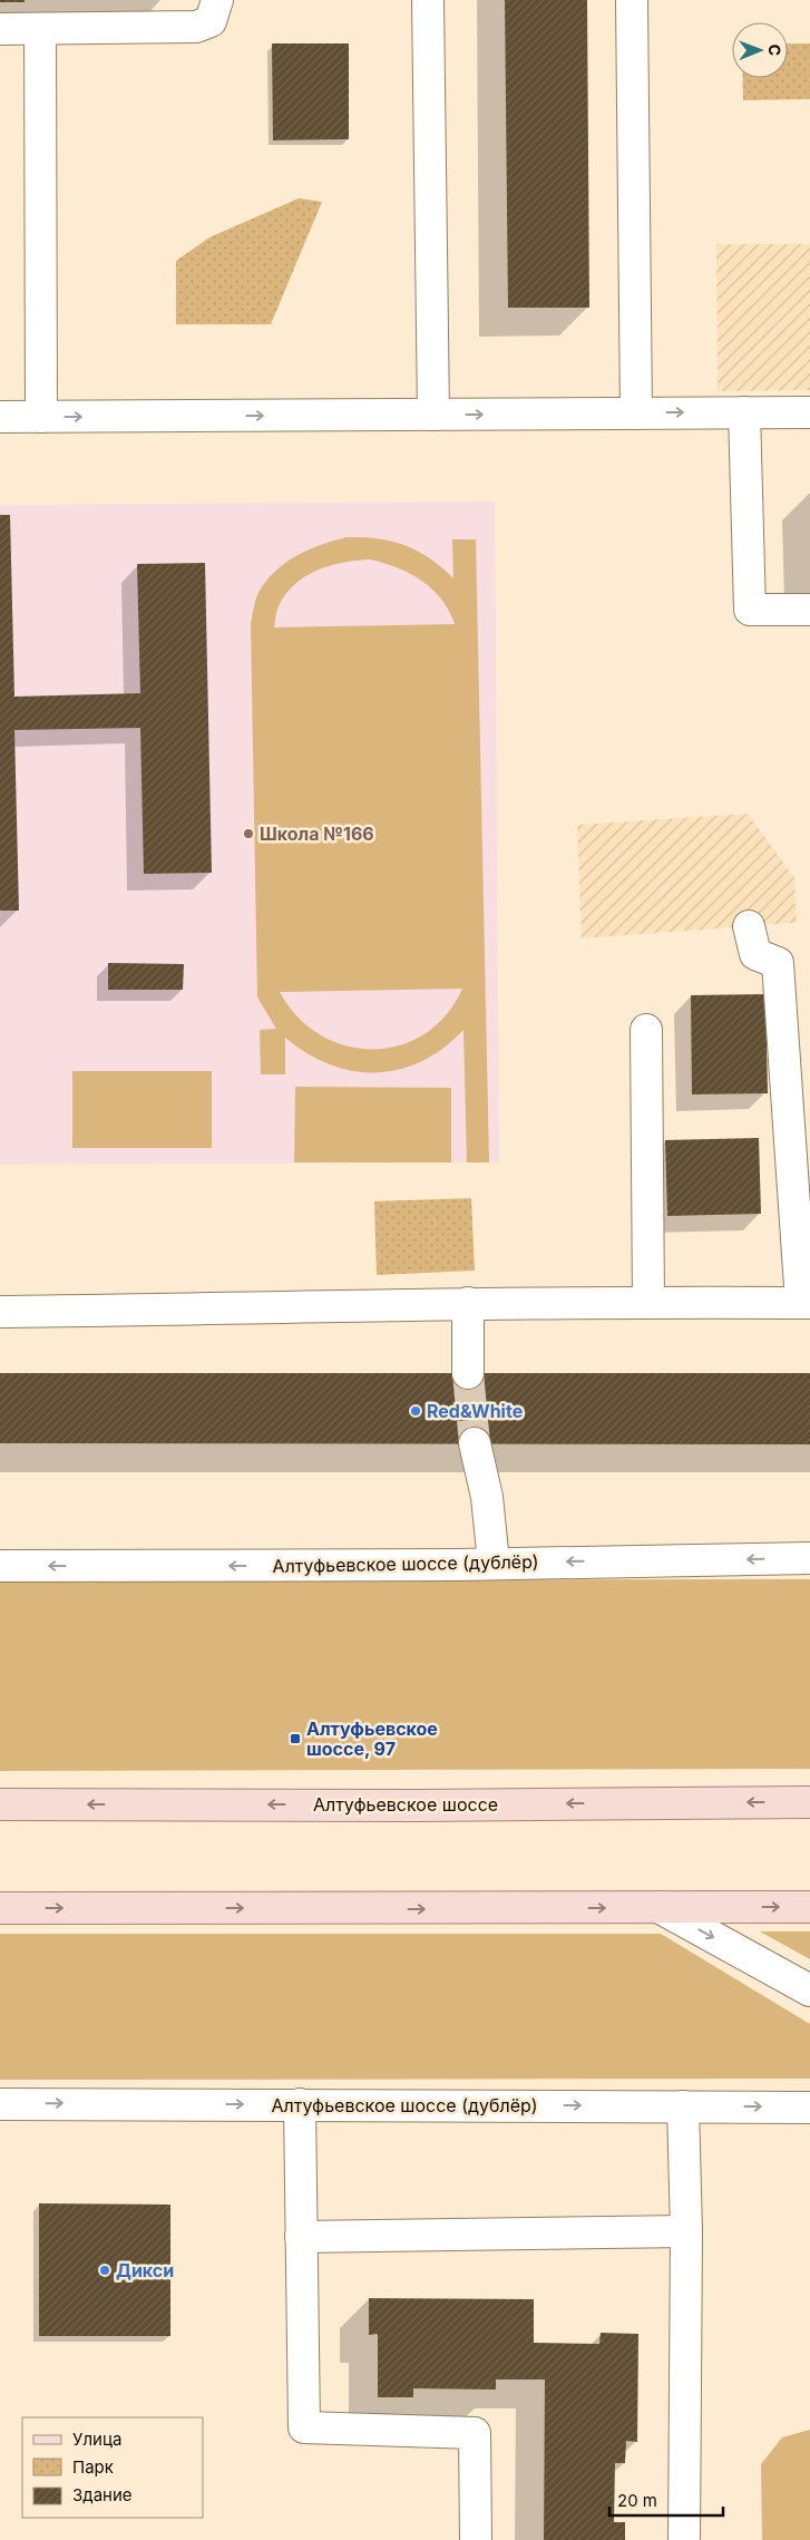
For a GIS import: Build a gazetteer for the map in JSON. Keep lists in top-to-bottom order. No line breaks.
{"streets":{"main road":["Алтуфьевское шоссе"],"street":["Алтуфьевское шоссе (дублёр)"]},"places":{"other":["Школа №166","Red&White","Дикси"],"transit":["Алтуфьевское шоссе, 97"]},"legend":["Улица","Парк","Здание"],"scale_bar":"20 m","north":"right"}
